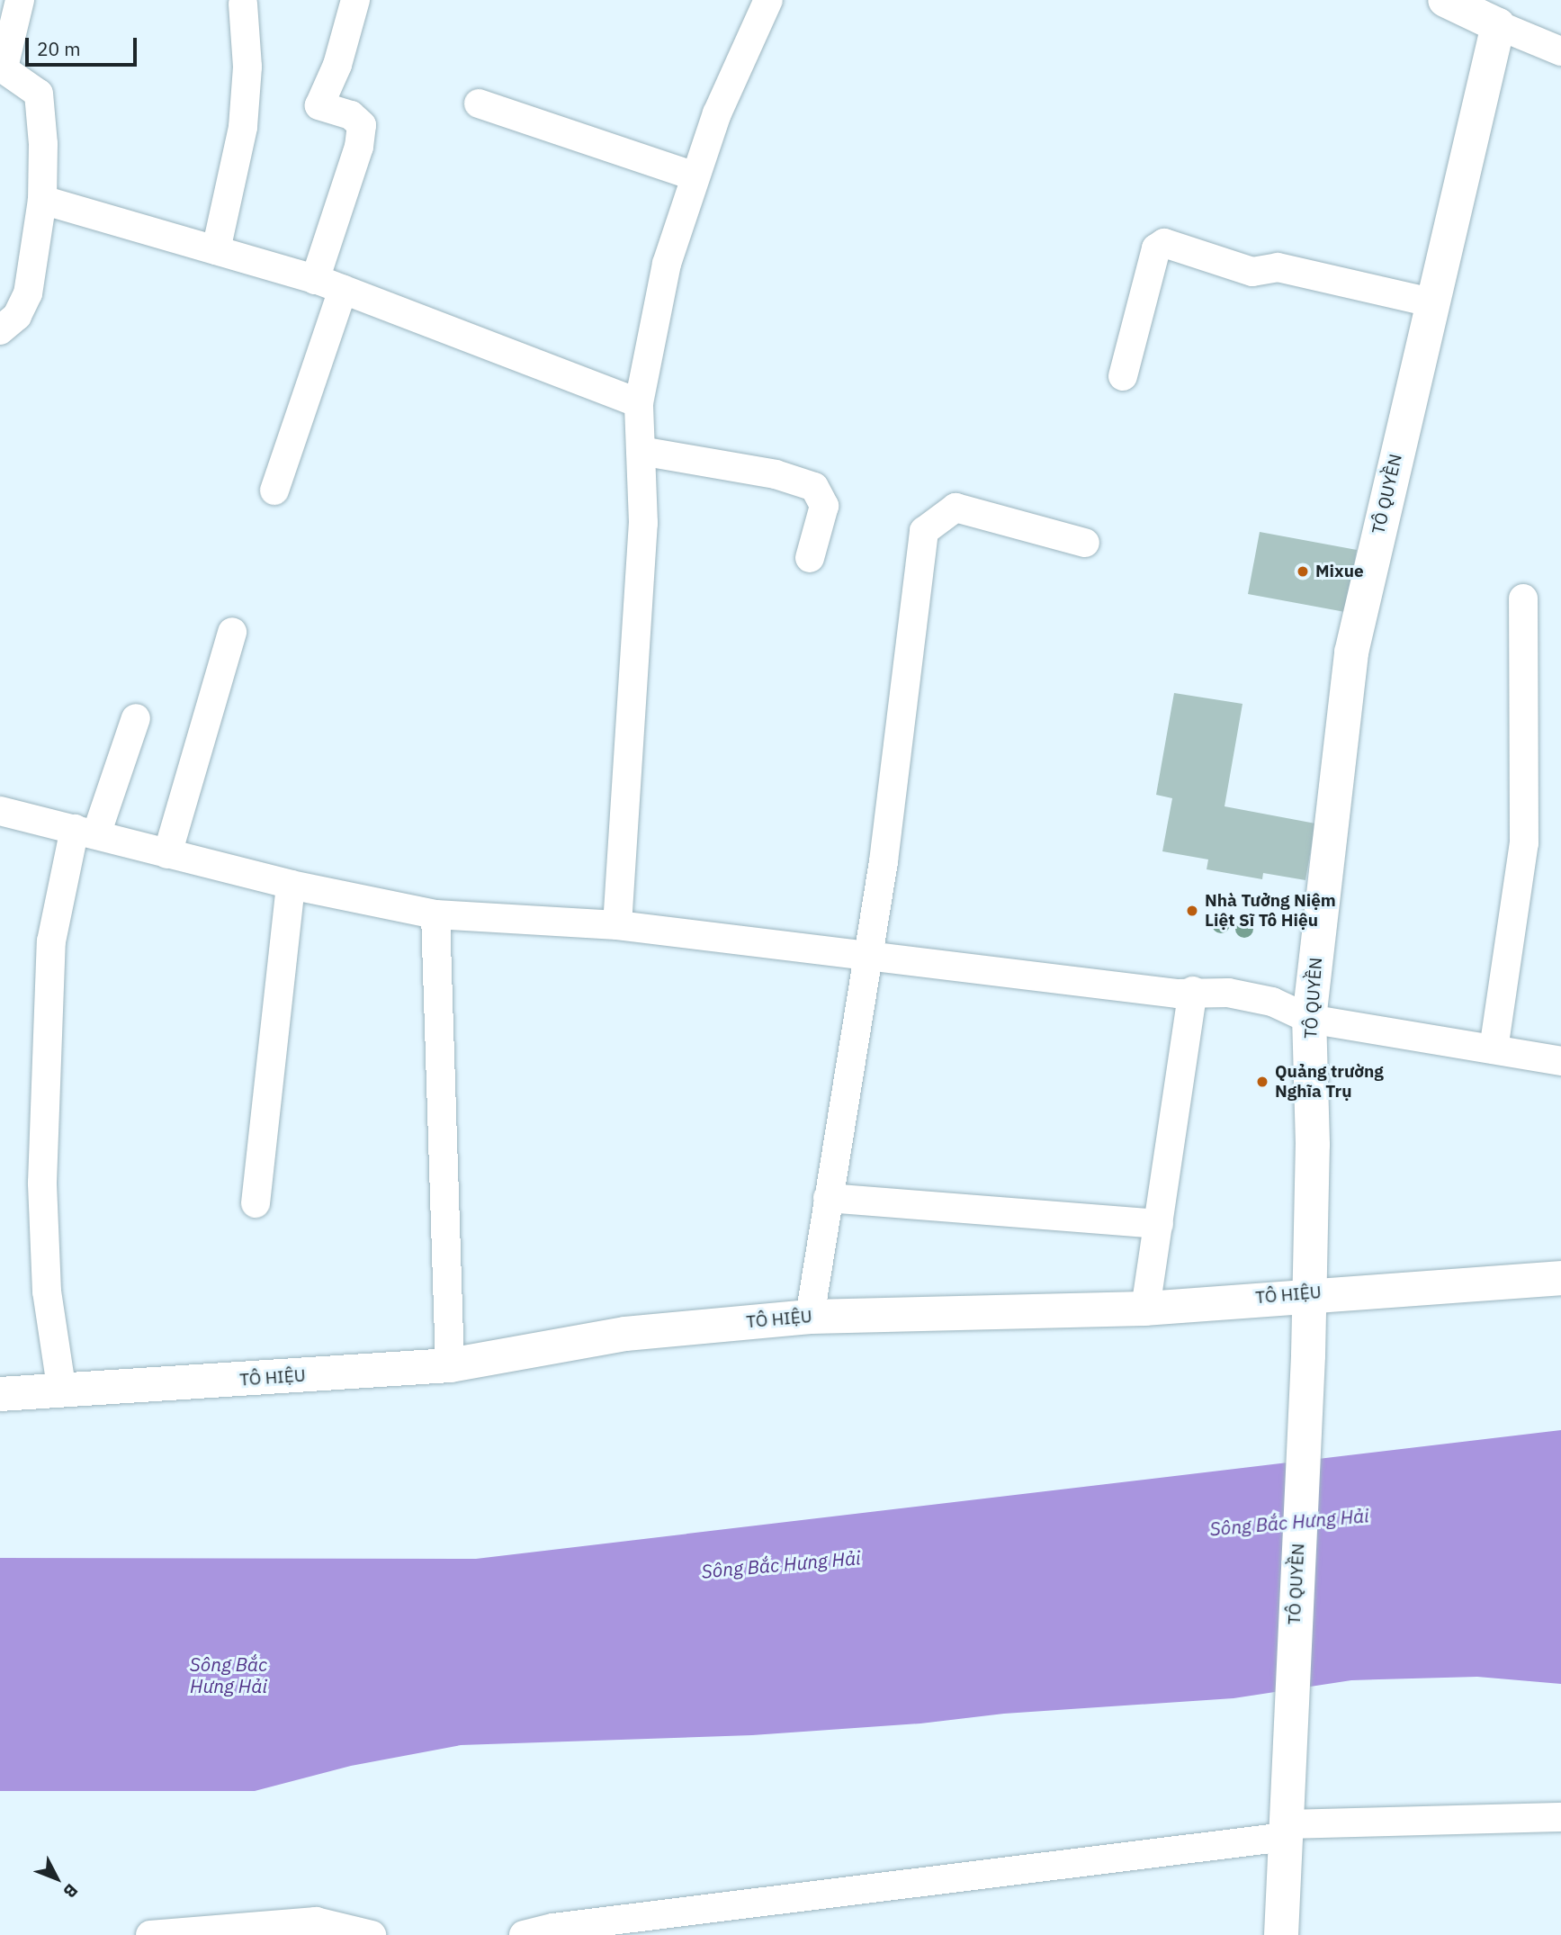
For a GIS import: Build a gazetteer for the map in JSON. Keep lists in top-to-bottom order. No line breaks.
{"streets":{"main road":["TÔ QUYỀN","TÔ HIỆU"]},"crossings":[["TÔ QUYỀN","TÔ HIỆU"]],"water":["Sông Bắc Hưng Hải"],"places":["Mixue","Nhà Tưởng Niệm Liệt Sĩ Tô Hiệu","Quảng trường Nghĩa Trụ"],"scale_bar":"20 m","north":"bottom right"}
